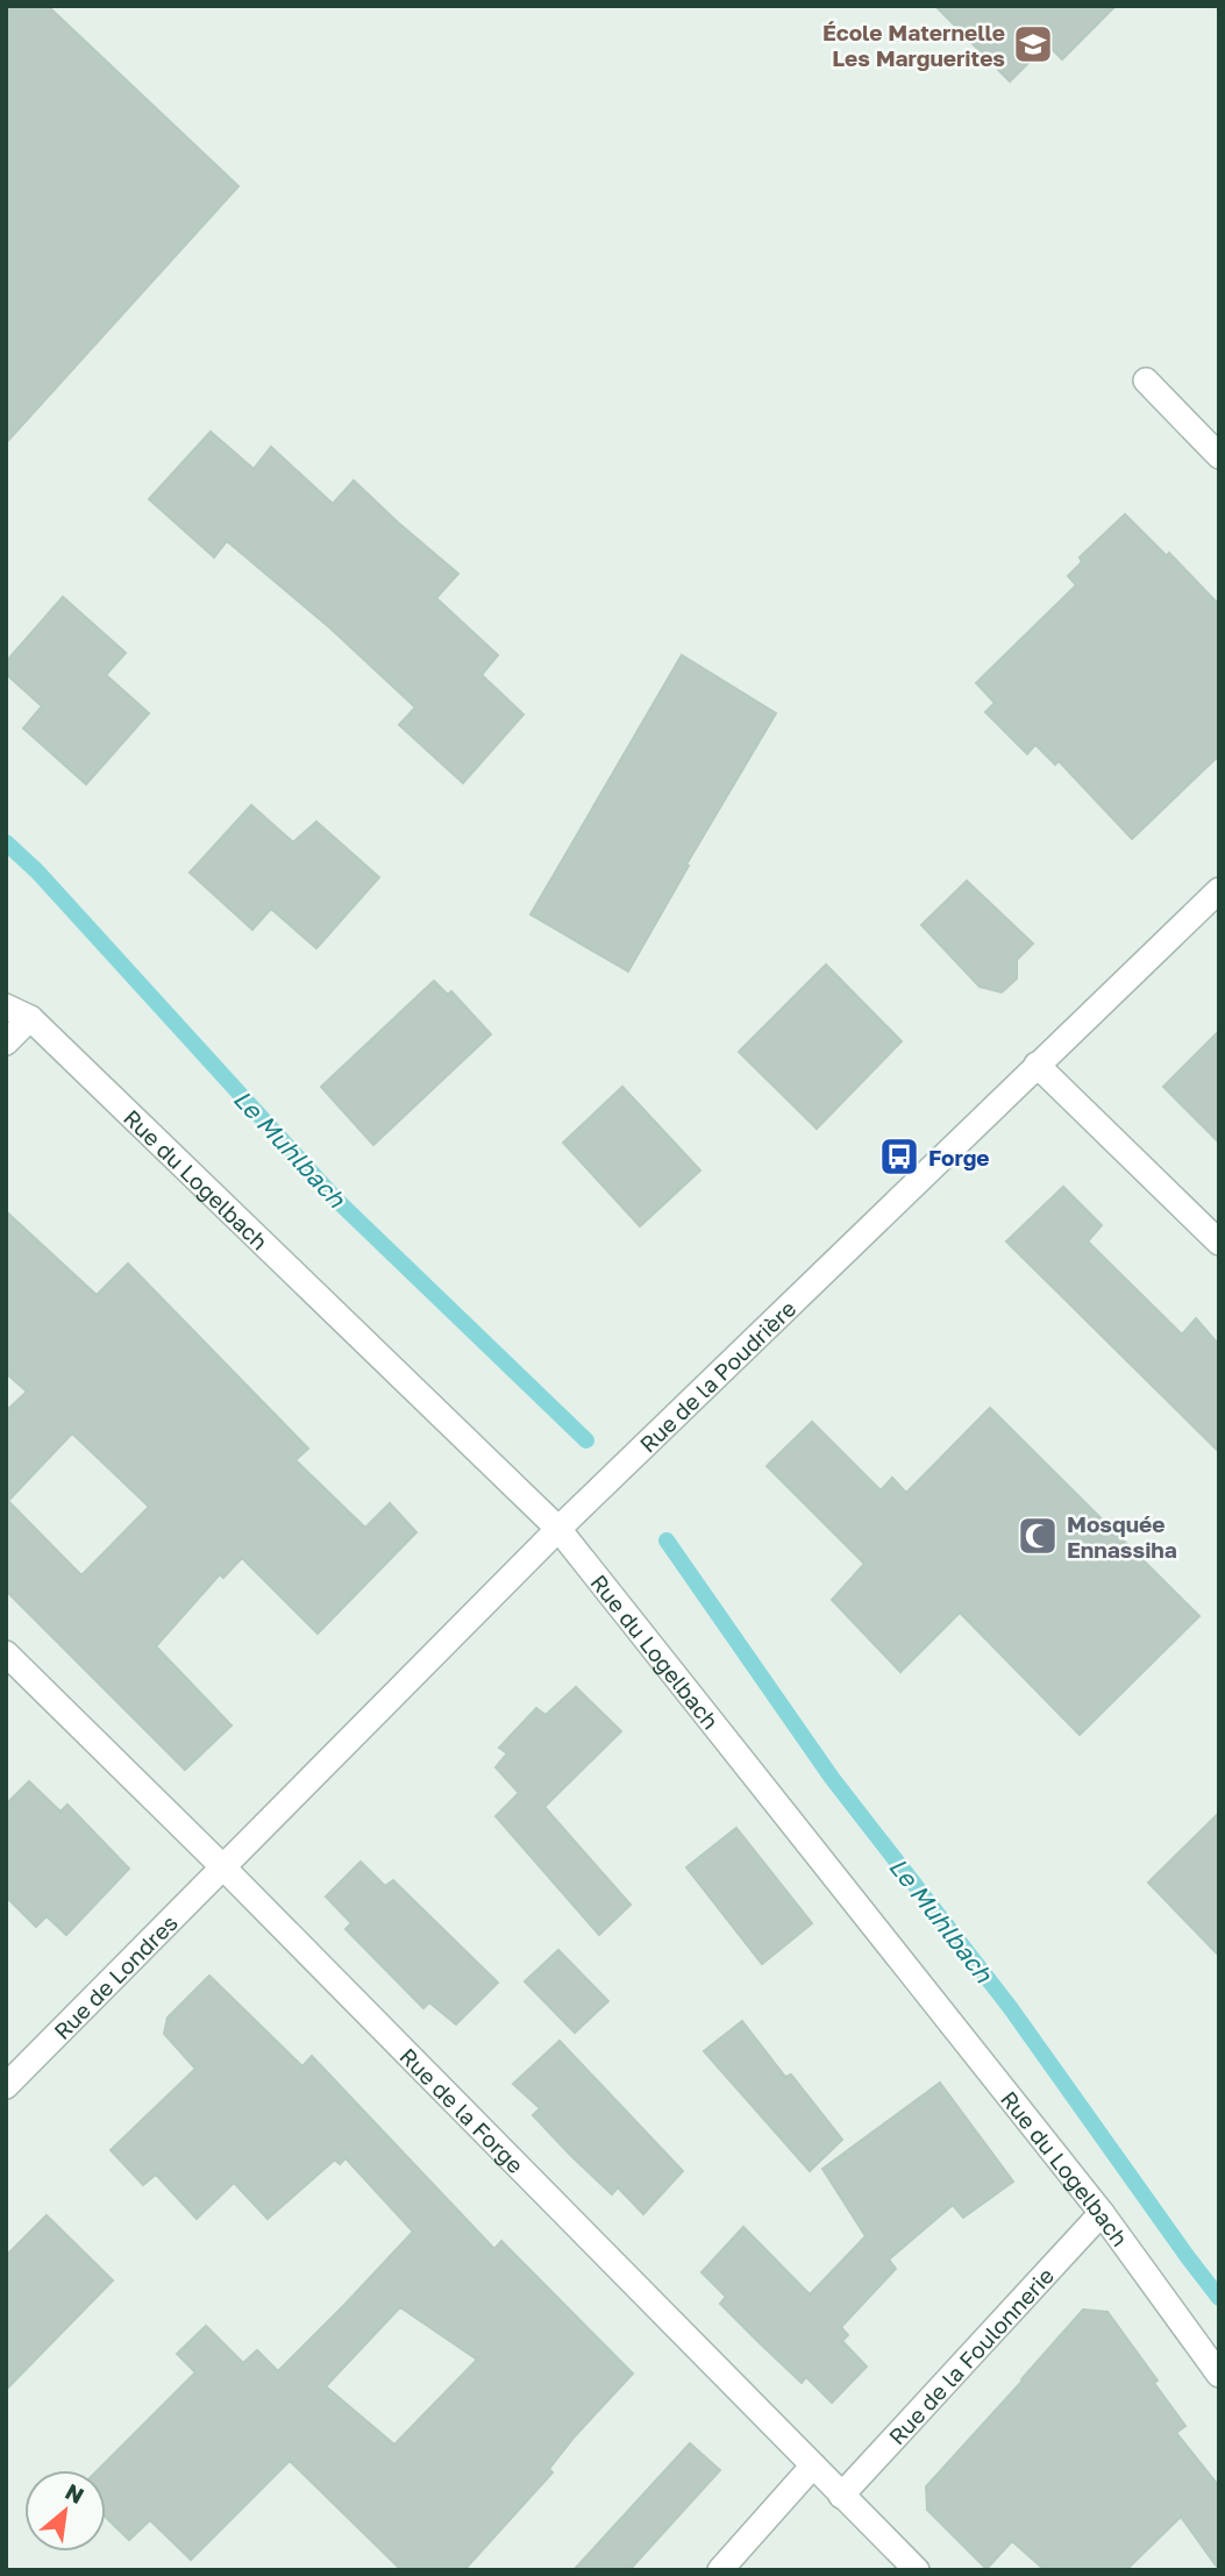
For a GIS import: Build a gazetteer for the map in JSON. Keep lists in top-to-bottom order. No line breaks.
{"streets":{"street":["Rue du Logelbach","Rue de la Poudrière","Rue de Londres","Rue de la Forge","Rue de la Foulonnerie"]},"crossings":[["Rue du Logelbach","Rue de la Poudrière"],["Rue du Logelbach","Rue de la Foulonnerie"],["Rue de la Poudrière","Rue de Londres"],["Rue de la Poudrière","Rue de la Forge"],["Rue de Londres","Rue de la Forge"],["Rue de la Forge","Rue de la Foulonnerie"]],"water":["Le Muhlbach"],"places":{"school or university":["École Maternelle Les Marguerites"],"bus stop":["Forge"],"mosque":["Mosquée Ennassiha"]},"north":"top right"}
